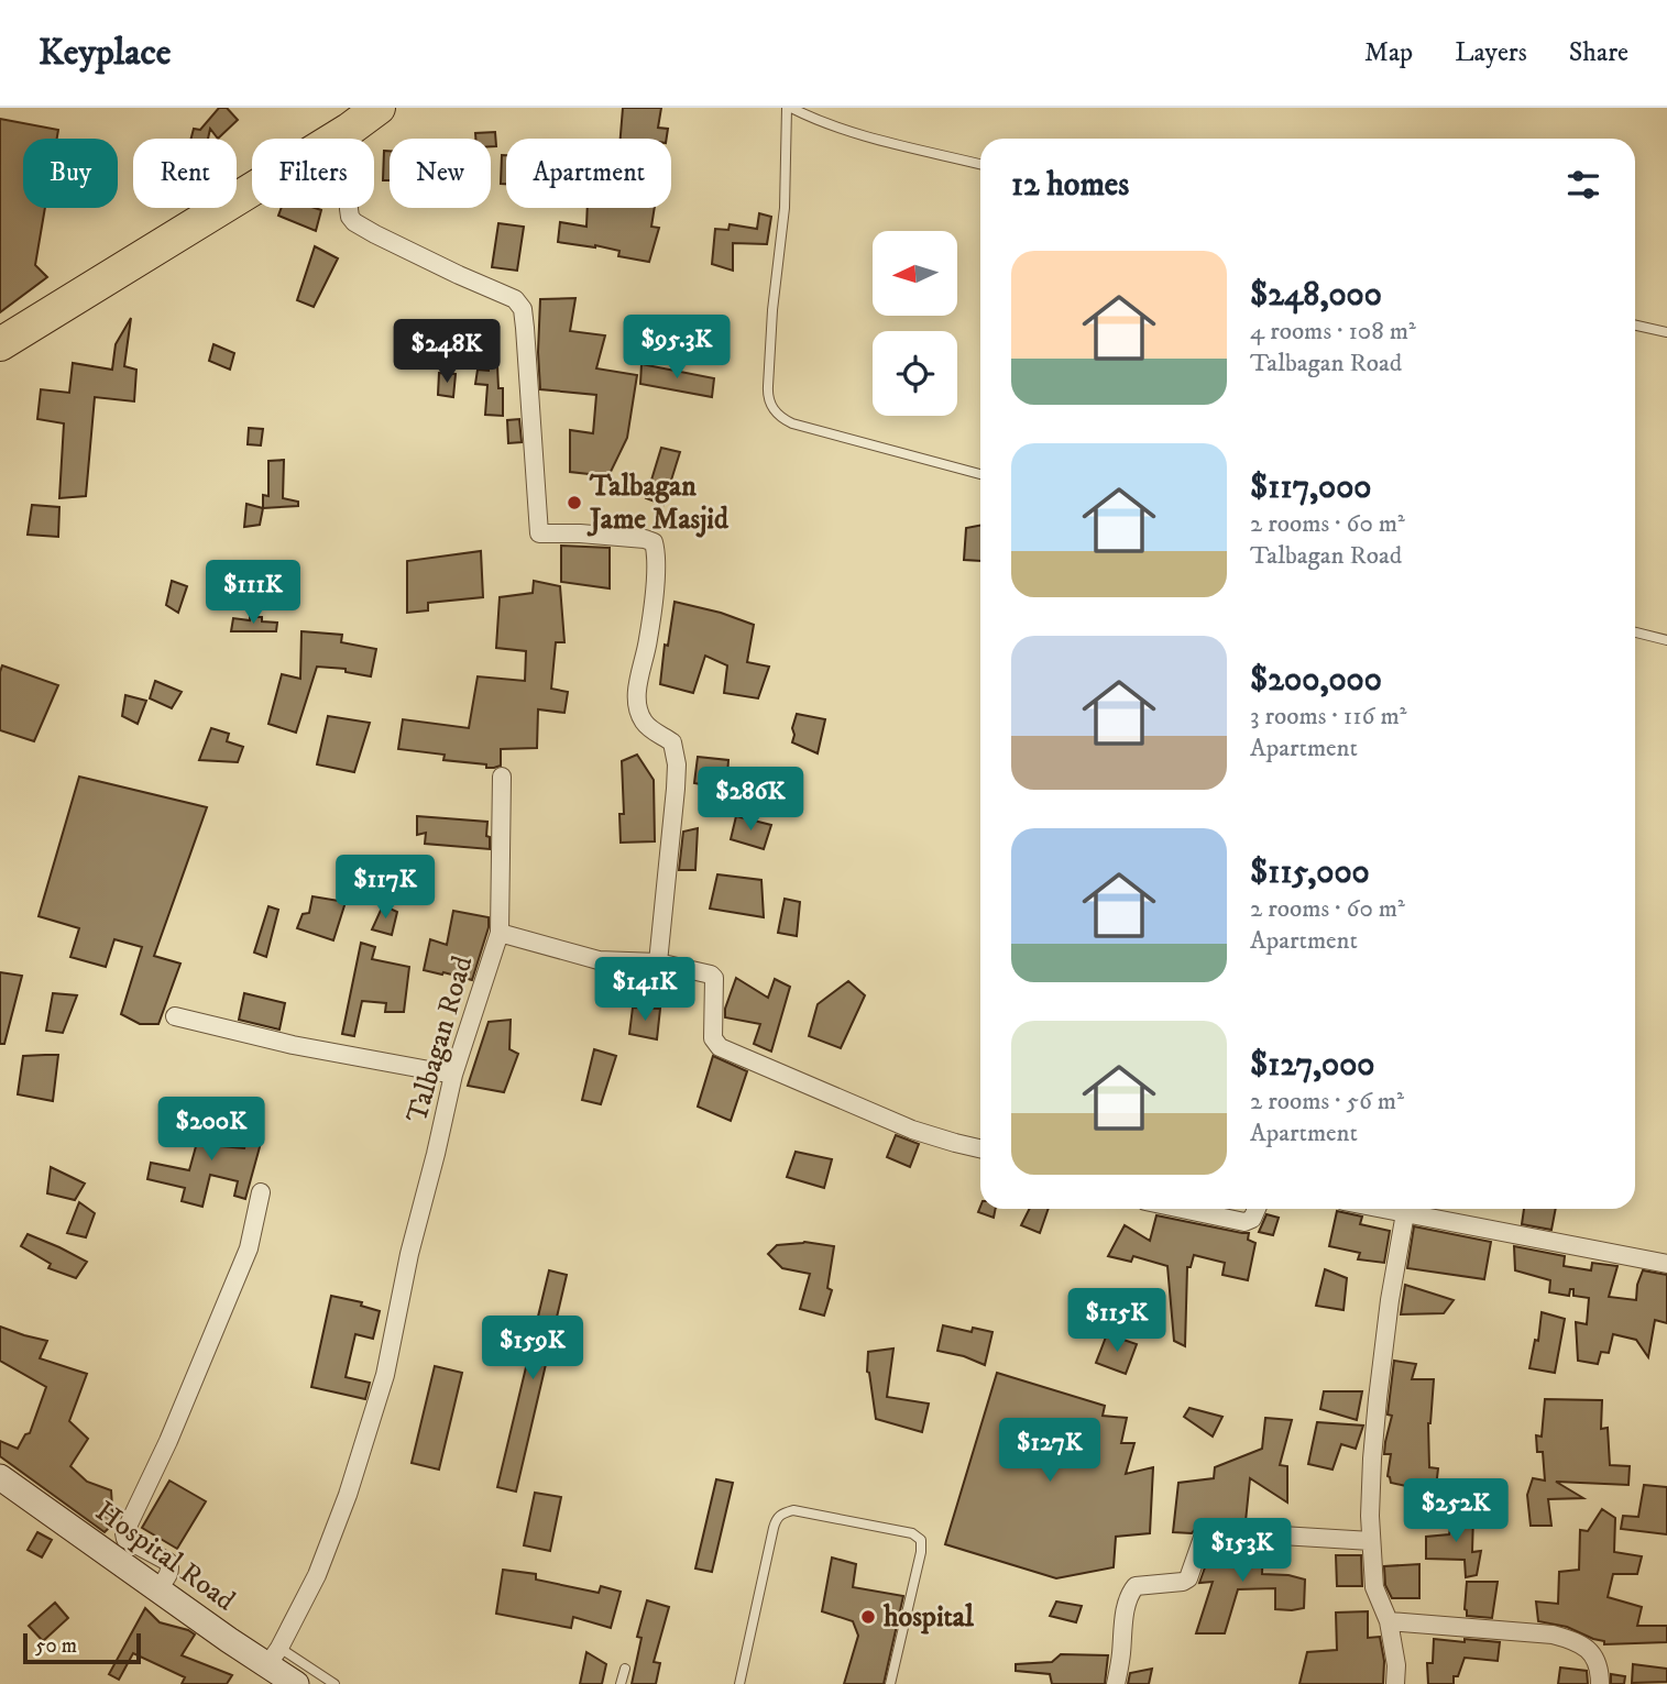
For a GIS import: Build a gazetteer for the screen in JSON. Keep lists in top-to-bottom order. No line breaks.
{"streets":{"main road":["Hospital Road"],"street":["Talbagan Road"]},"crossings":[["Talbagan Road","Hospital Road"]],"places":["Talbagan Jame Masjid","hospital"],"scale_bar":"50 m","north":"left","page":{"header":"Keyplace","nav":["Map","Layers","Share"],"chip":["Buy","Rent","Filters","New","Apartment"],"heading":"12 homes","list":[{"name":"$248,000","note":"4 rooms · 108 m² · Talbagan Road"},{"name":"$117,000","note":"2 rooms · 60 m² · Talbagan Road"},{"name":"$200,000","note":"3 rooms · 116 m² · Apartment"},{"name":"$115,000","note":"2 rooms · 60 m² · Apartment"},{"name":"$127,000","note":"2 rooms · 56 m² · Apartment"}],"price":["$95.3K","$248K","$111K","$286K","$117K","$141K","$200K","$115K","$159K","$127K","$252K","$153K"],"scale":"50 m"}}
